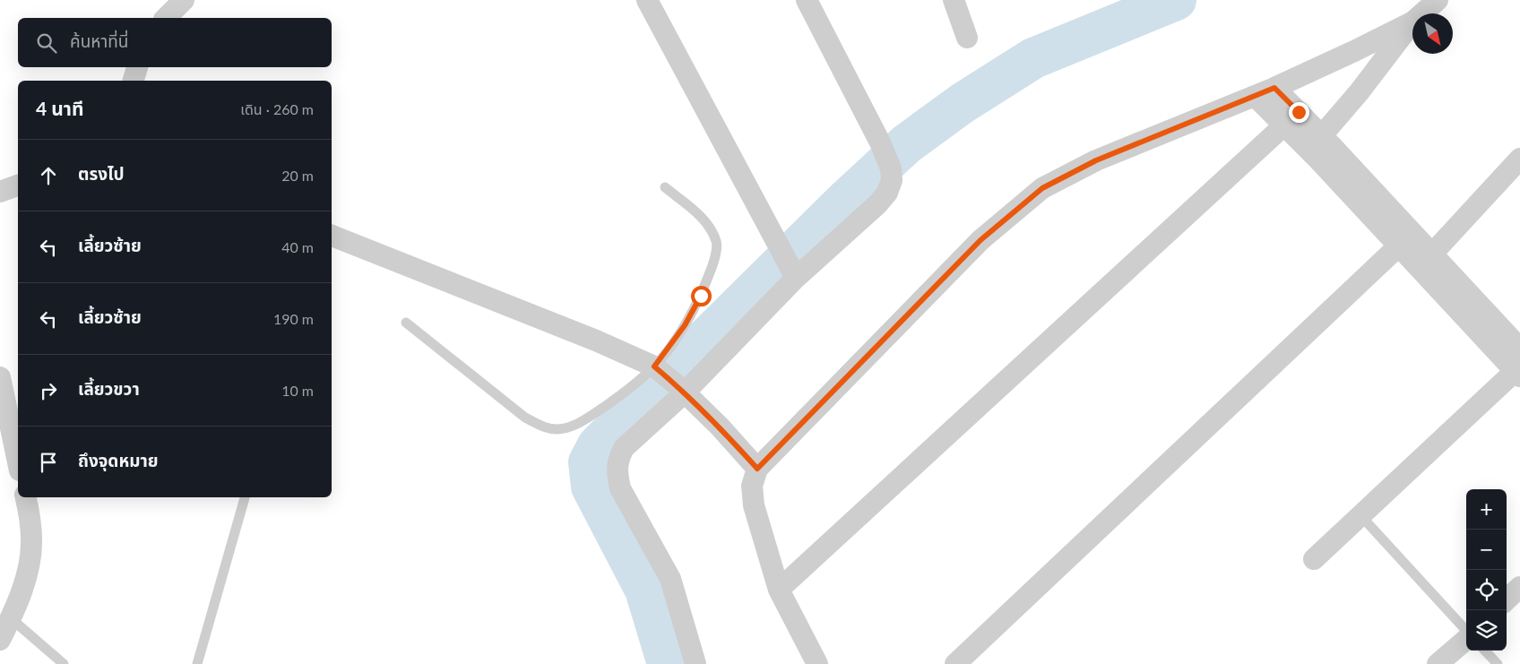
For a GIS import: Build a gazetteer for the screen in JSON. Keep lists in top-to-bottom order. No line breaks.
{"north":"bottom right","page":{"search":"ค้นหาที่นี่","heading":["4 นาที","เดิน · 260 m"],"list":[["ตรงไป","20 m"],["เลี้ยวซ้าย","40 m"],["เลี้ยวซ้าย","190 m"],["เลี้ยวขวา","10 m"],"ถึงจุดหมาย"],"map_buttons":["+","−"]}}
